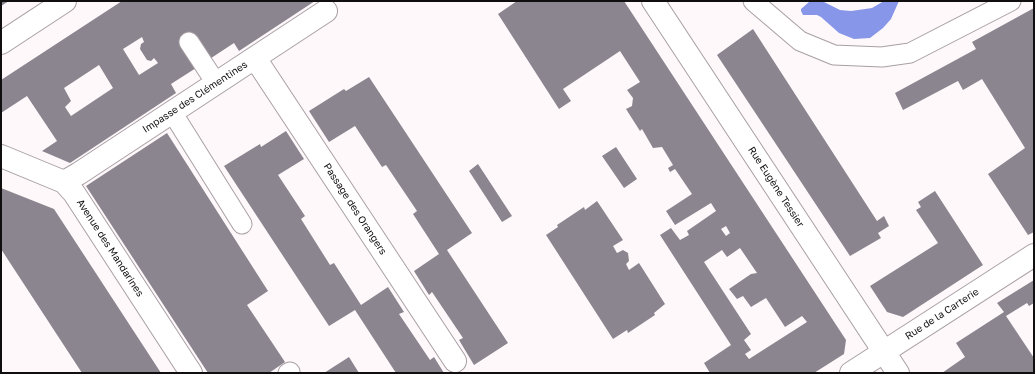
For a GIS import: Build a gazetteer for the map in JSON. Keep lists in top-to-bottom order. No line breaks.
{"streets":{"street":["Impasse des Clémentines","Rue Eugène Tessier","Passage des Orangers","Avenue des Mandarines","Rue de la Carterie"]},"crossings":[["Impasse des Clémentines","Passage des Orangers"],["Impasse des Clémentines","Avenue des Mandarines"],["Rue Eugène Tessier","Rue de la Carterie"]]}
